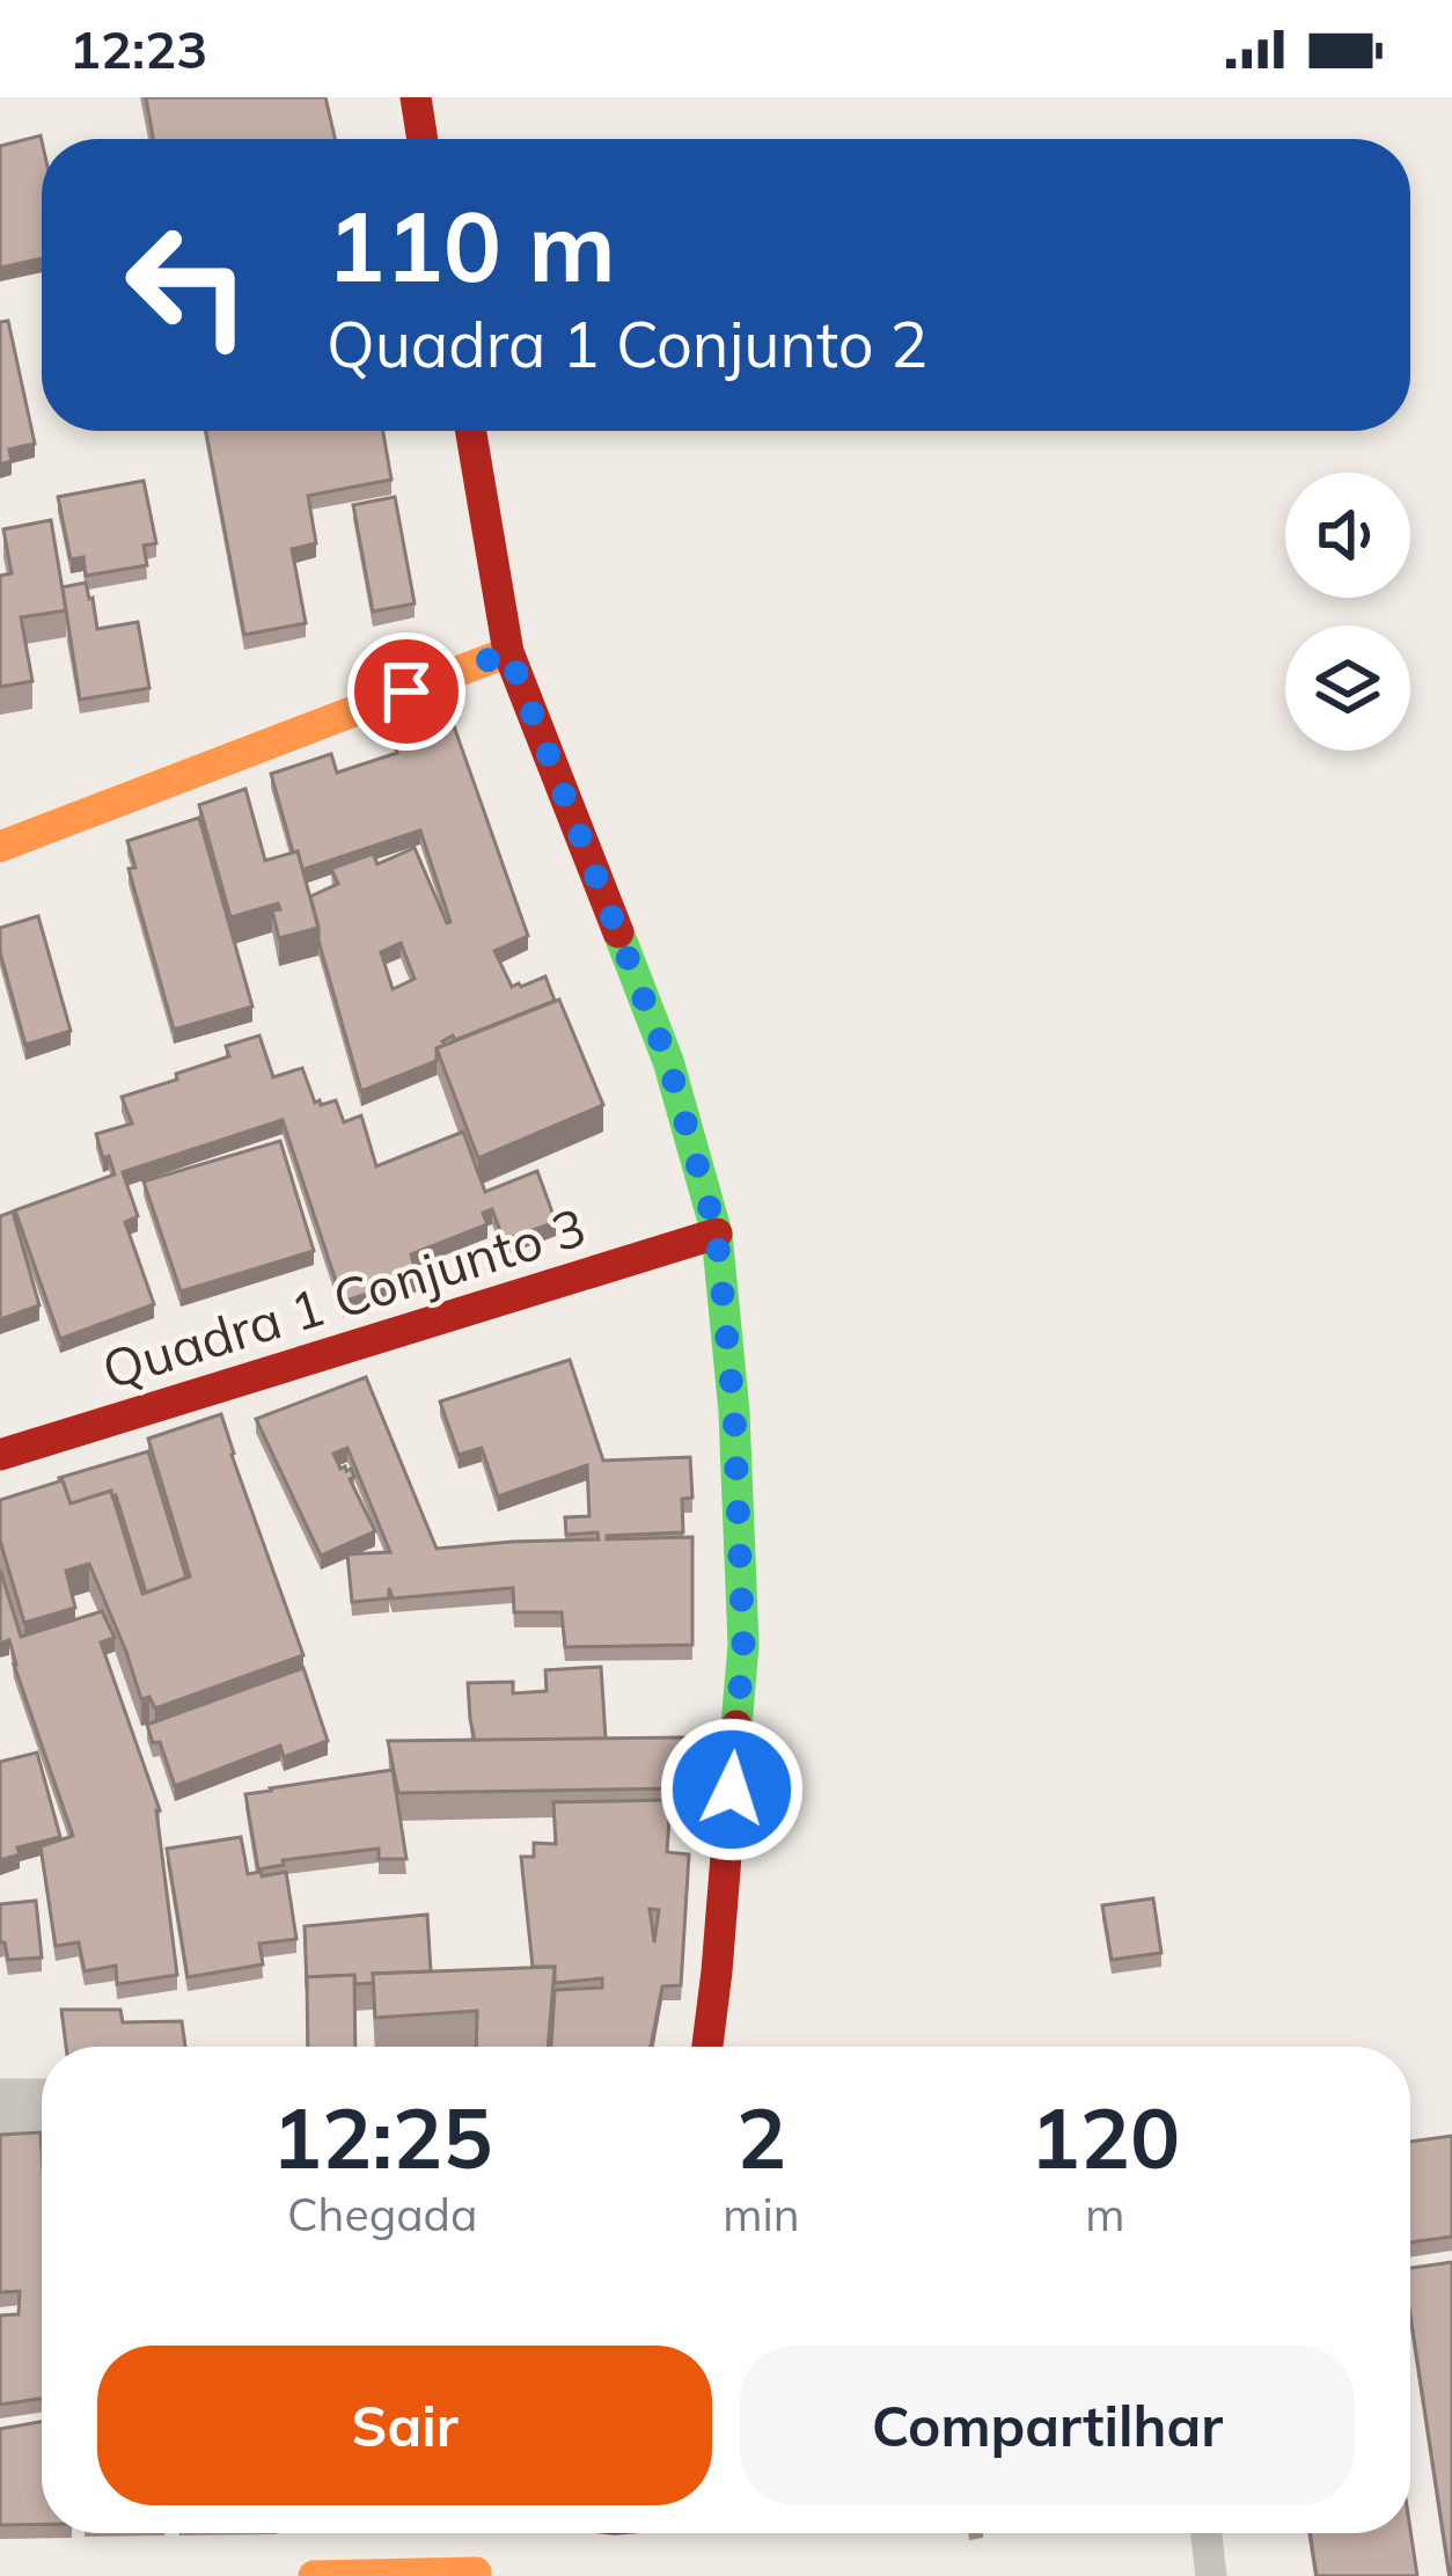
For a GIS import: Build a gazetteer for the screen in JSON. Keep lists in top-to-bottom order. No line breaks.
{"streets":{"street":["Quadra 1 Conjunto 3"]},"page":{"status":"12:23","turn":["110 m","Quadra 1 Conjunto 2"],"eta":["12:25","Chegada","2","min","120","m"],"buttons":["Sair","Compartilhar"]}}
